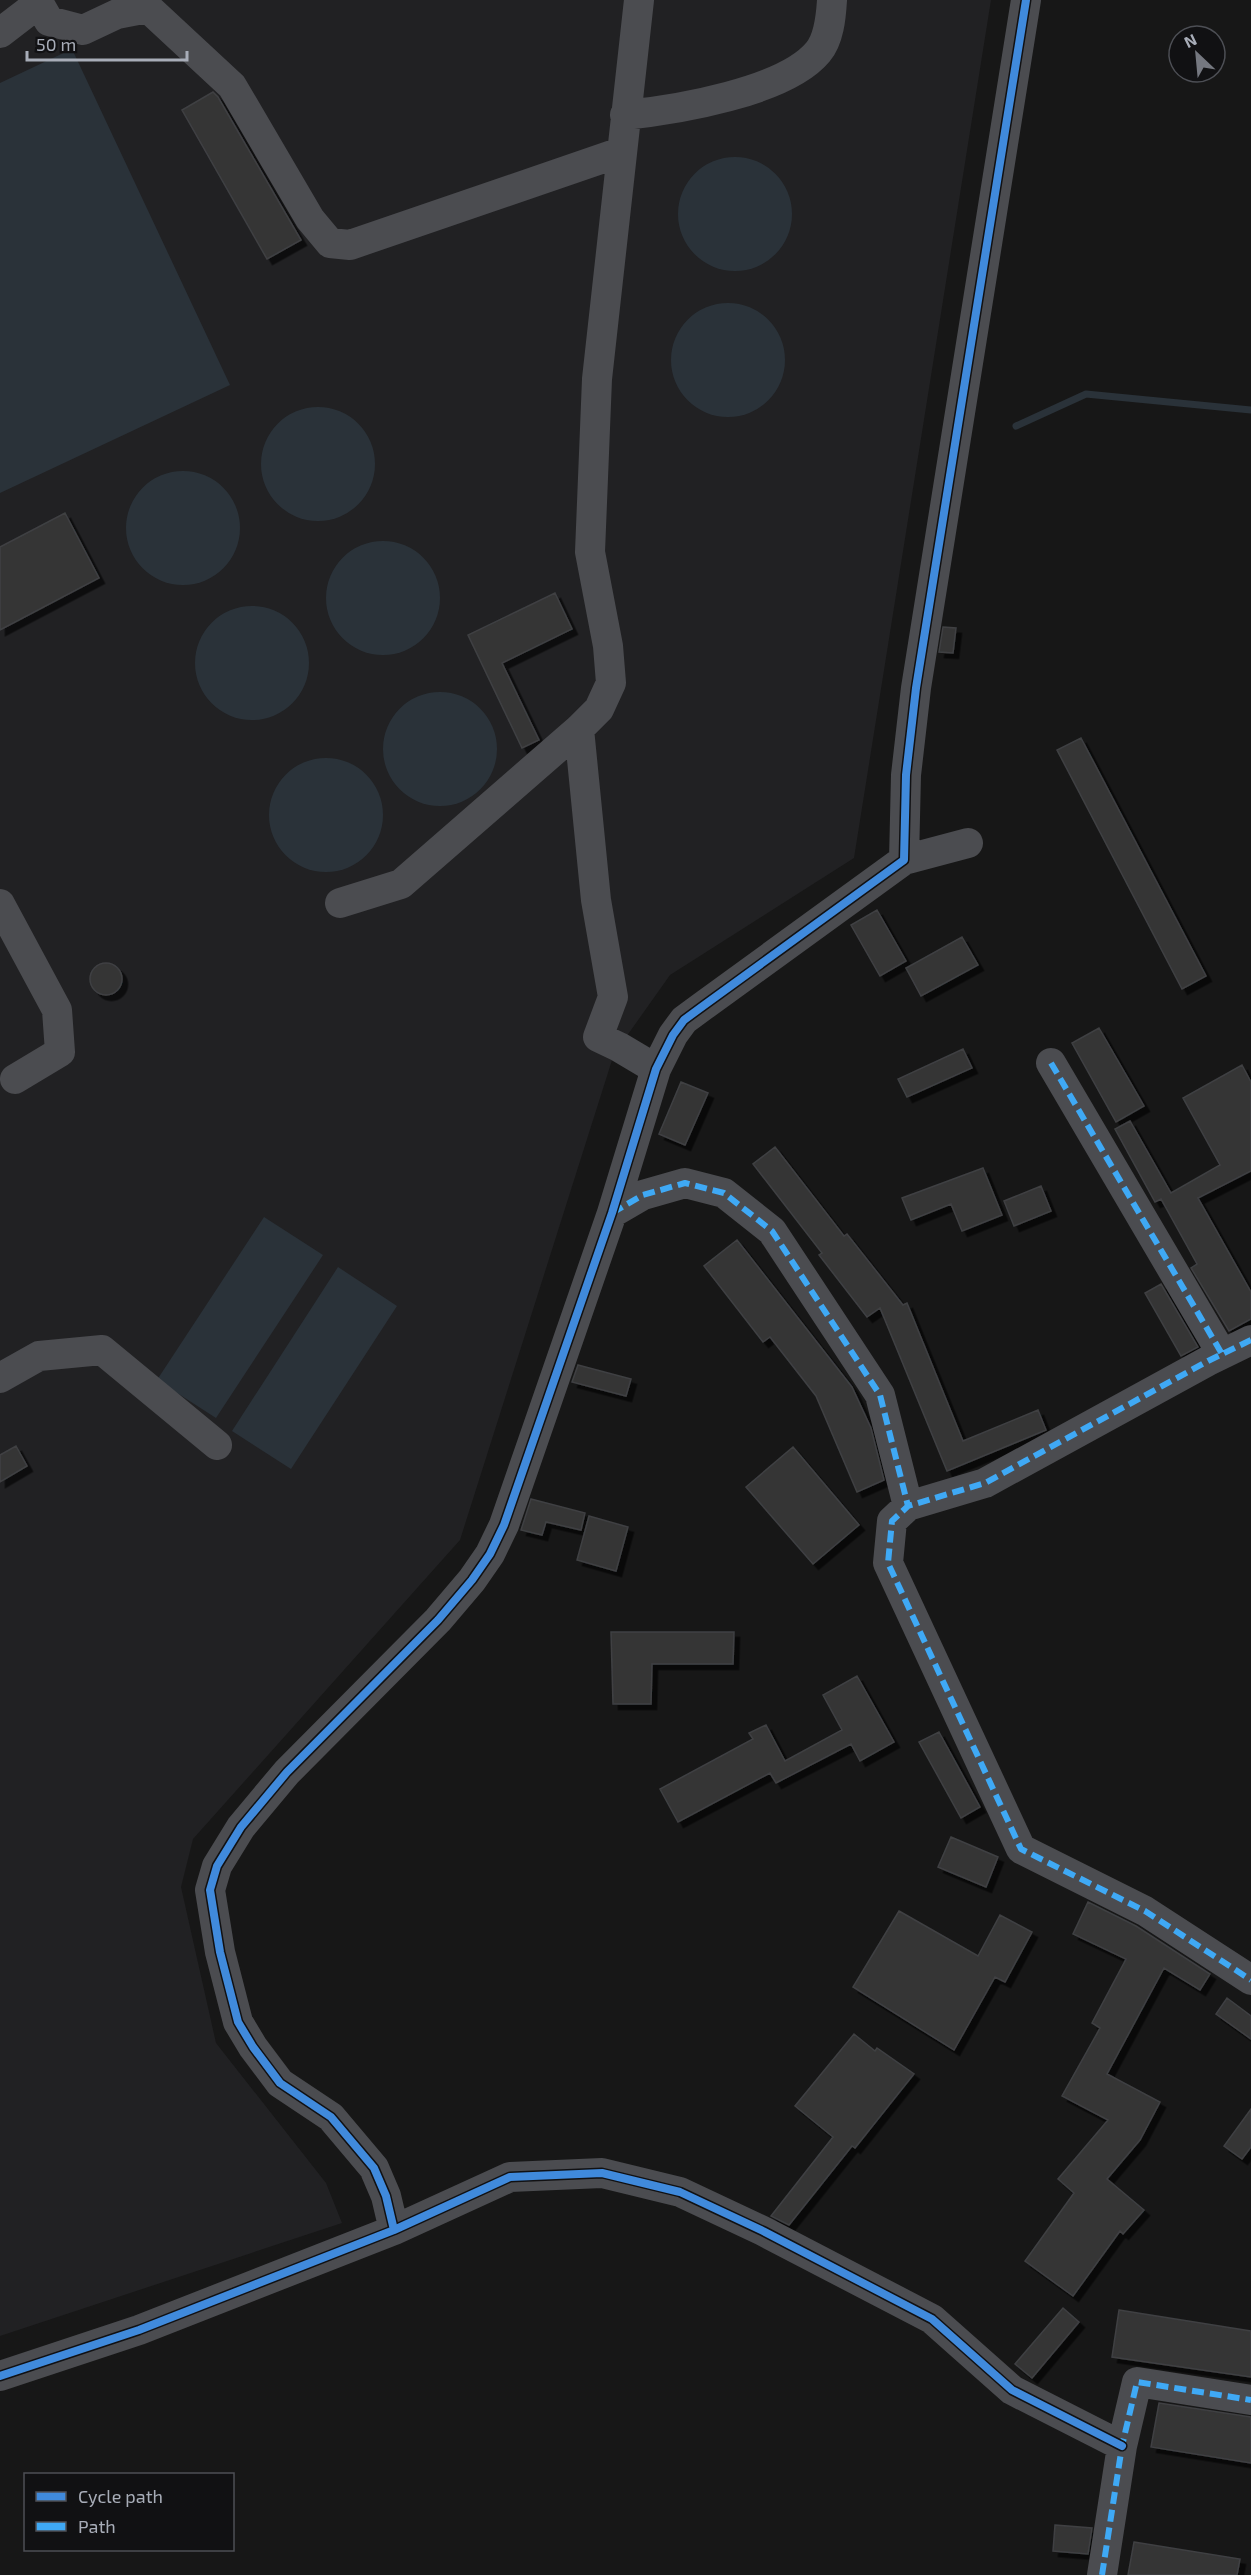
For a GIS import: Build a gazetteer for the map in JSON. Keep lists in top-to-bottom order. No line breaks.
{"legend":["Cycle path","Path"],"scale_bar":"50 m","north":"top left"}
